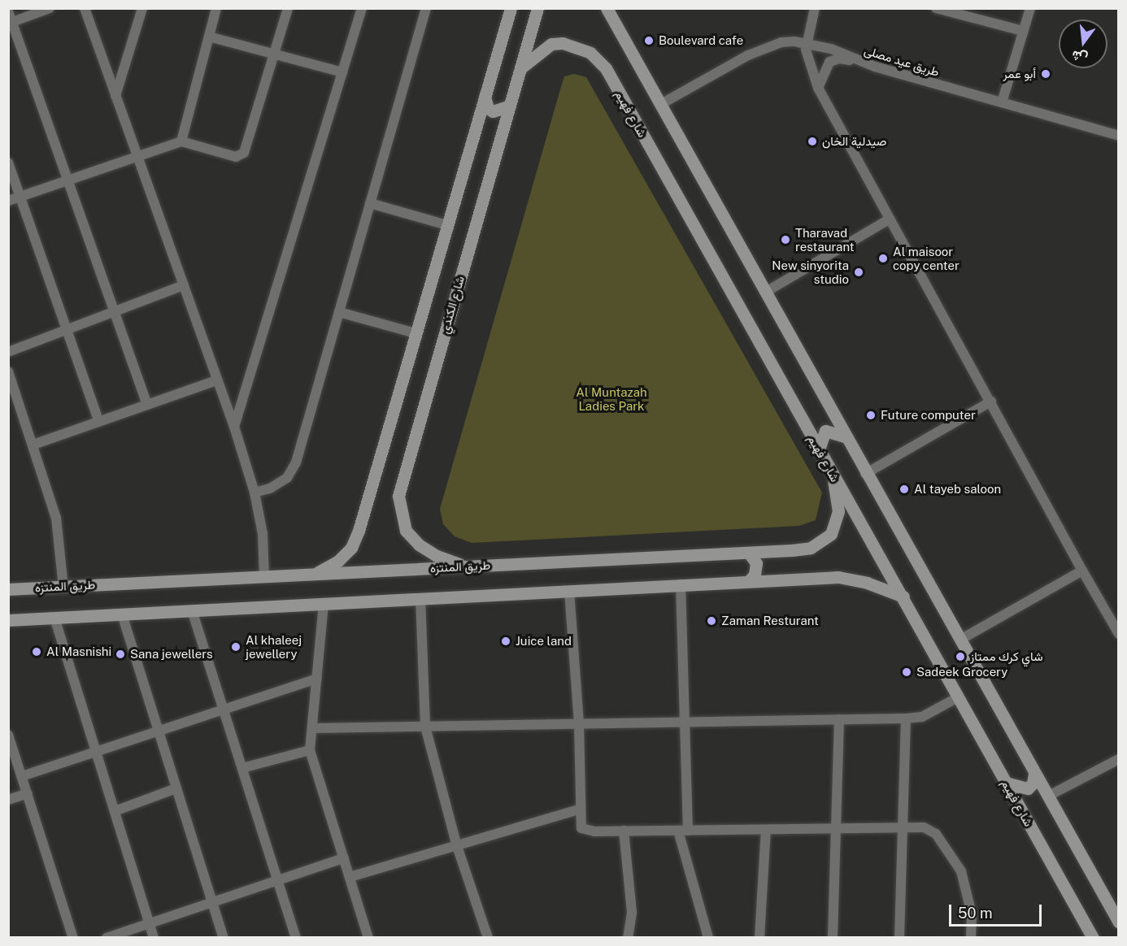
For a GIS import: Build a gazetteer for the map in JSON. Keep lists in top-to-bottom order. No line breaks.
{"streets":{"street":["طريق عيد مصلى","شارع فهيم","شارع الكندي","طريق المنتزه"]},"crossings":[["شارع فهيم","شارع الكندي"],["شارع فهيم","طريق المنتزه"],["شارع الكندي","طريق المنتزه"]],"parks":["Al Muntazah Ladies Park"],"places":["Boulevard cafe","أبو عمر","صيدلية الخان","Tharavad restaurant","Al maisoor copy center","New sinyorita studio","Future computer","Al tayeb saloon","Zaman Resturant","Juice land","Al khaleej jewellery","Al Masnishi","Sana jewellers","شاي كرك ممتاز","Sadeek Grocery"],"scale_bar":"50 m","north":"bottom"}
